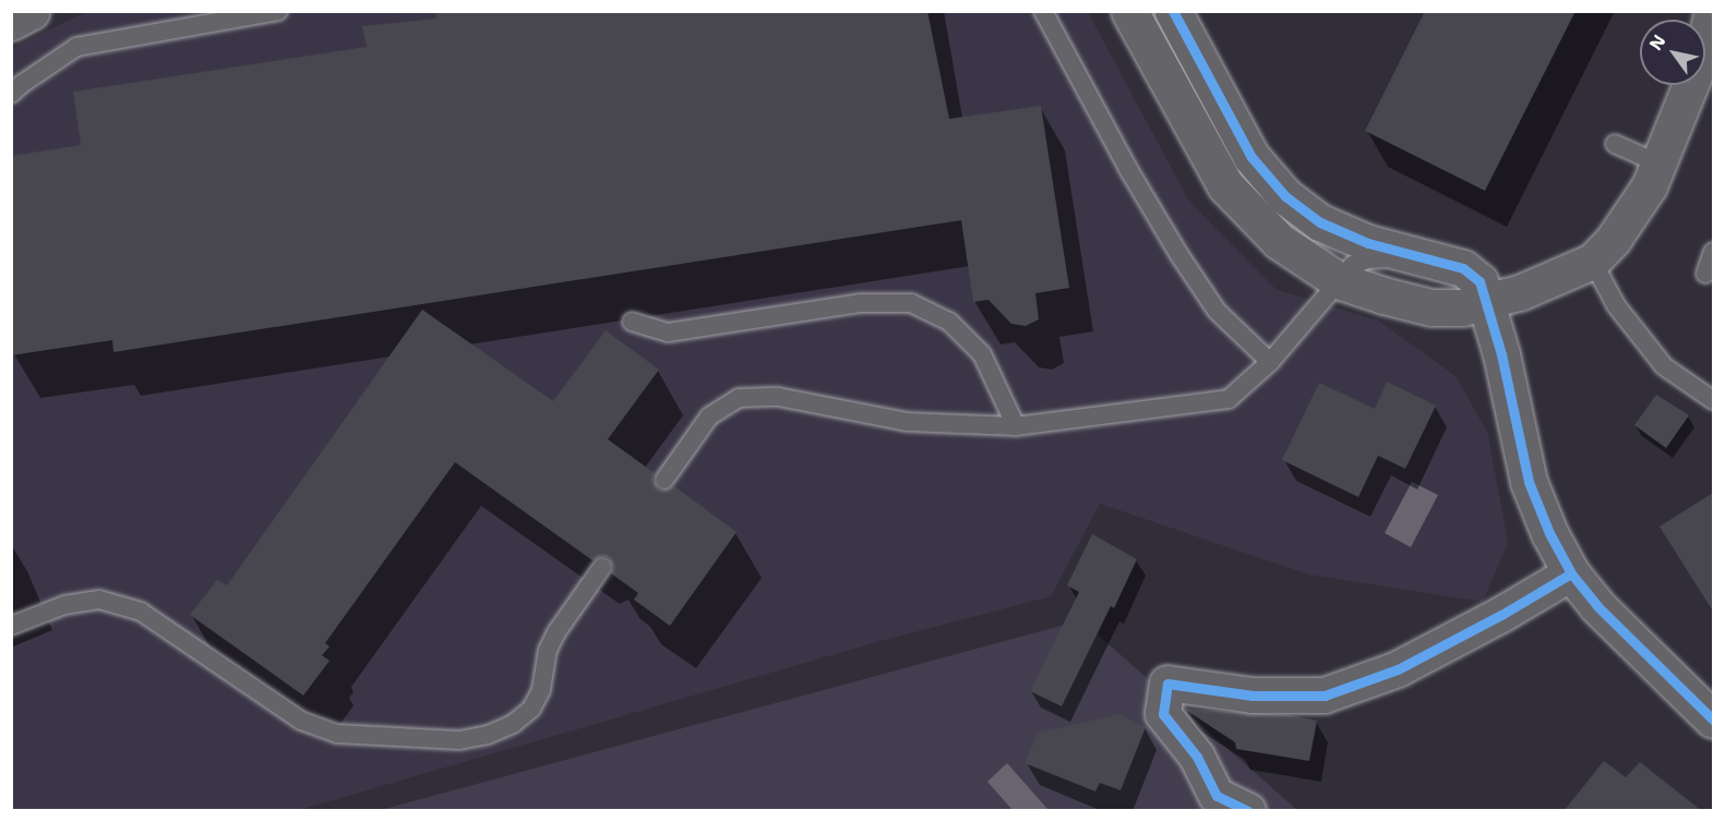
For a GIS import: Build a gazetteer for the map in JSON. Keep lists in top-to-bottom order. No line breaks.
{"north":"top left"}
